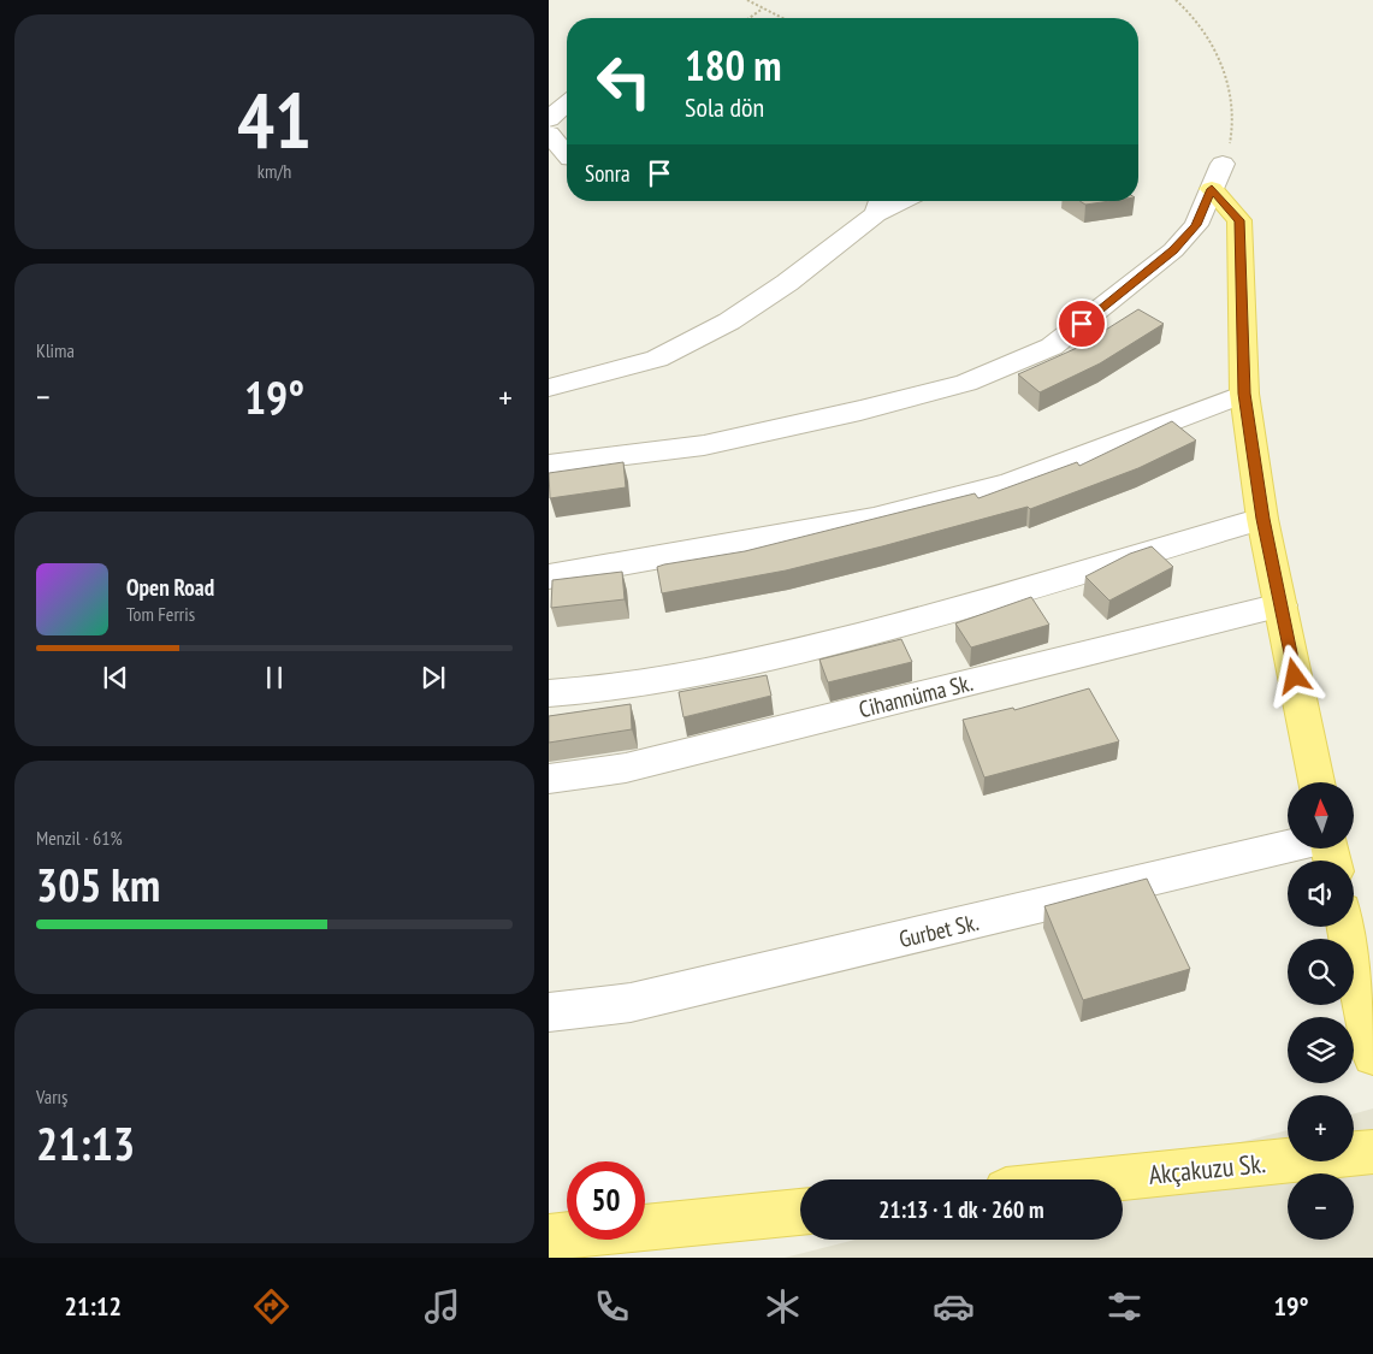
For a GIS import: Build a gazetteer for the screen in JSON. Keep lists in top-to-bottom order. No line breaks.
{"streets":{"main road":["Akçakuzu Sk."],"street":["Cihannüma Sk.","Gurbet Sk."]},"north":"top","page":{"tile":[["41","km/h"],"Klima",["Menzil · 61%","305 km"],["Varış","21:13"]],"turn":["180 m","Sola dön"],"then":"Sonra","heat":["−","19°","+"],"song":["Open Road","Tom Ferris"],"map_buttons":["+","−"],"limit":"50","trip":"21:13 · 1 dk · 260 m","tabs":["21:12","19°"]}}
